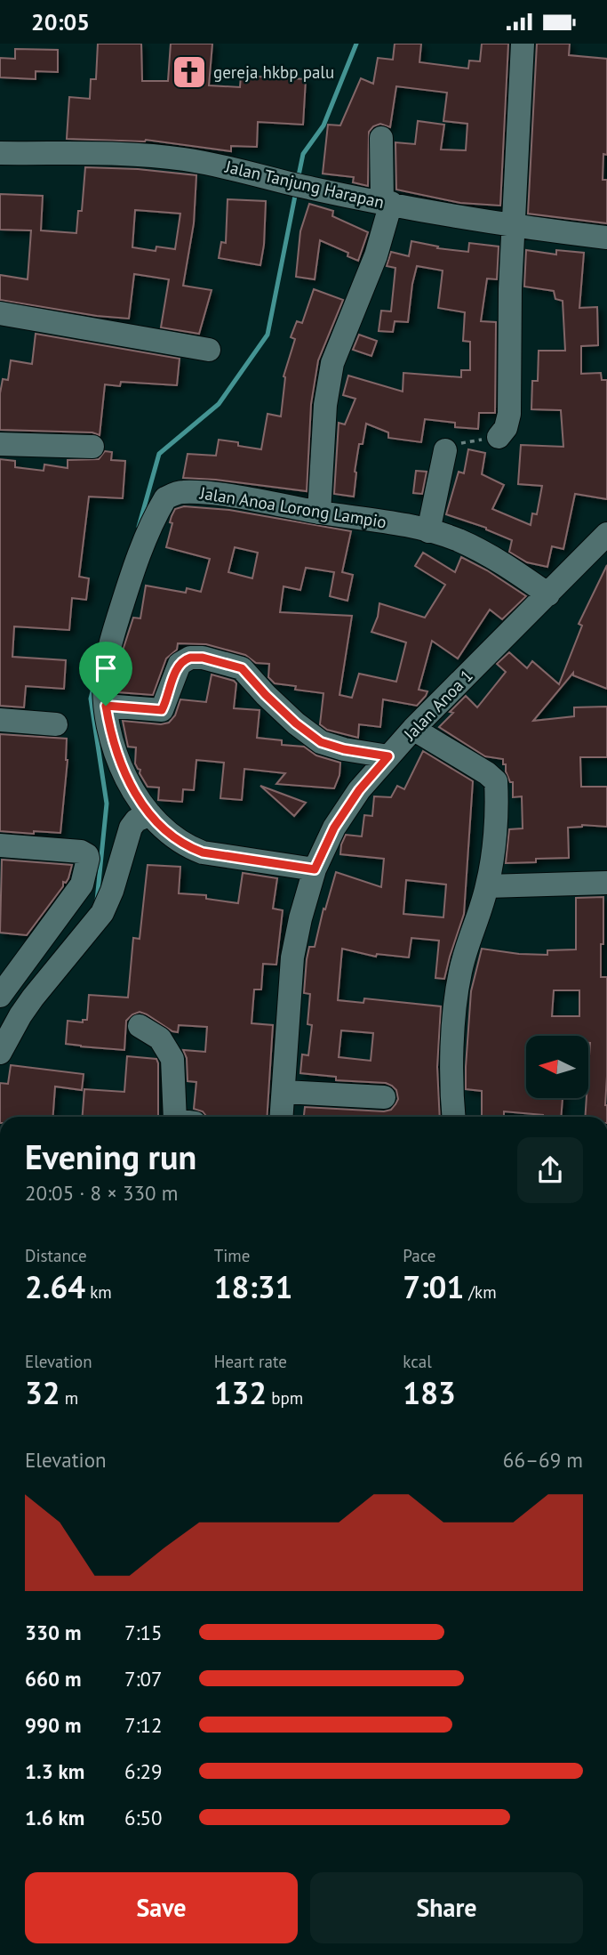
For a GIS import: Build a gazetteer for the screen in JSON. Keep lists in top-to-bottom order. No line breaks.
{"streets":{"street":["Jalan Tanjung Harapan","Jalan Anoa Lorong Lampio","Jalan Anoa 1"]},"crossings":[["Jalan Anoa Lorong Lampio","Jalan Anoa 1"]],"places":{"church":["gereja hkbp palu"]},"north":"left","page":{"status":"20:05","heading":["Evening run","20:05 · 8 × 330 m"],"stats":[["Distance","2.64 km"],["Time","18:31"],["Pace","7:01 /km"],["Elevation","32 m"],["Heart rate","132 bpm"],["kcal","183"]],"chart":["Elevation","66–69 m"],"list":[{"name":"330 m","note":"7:15"},{"name":"660 m","note":"7:07"},{"name":"990 m","note":"7:12"},{"name":"1.3 km","note":"6:29"},{"name":"1.6 km","note":"6:50"}],"buttons":["Save","Share"]}}
